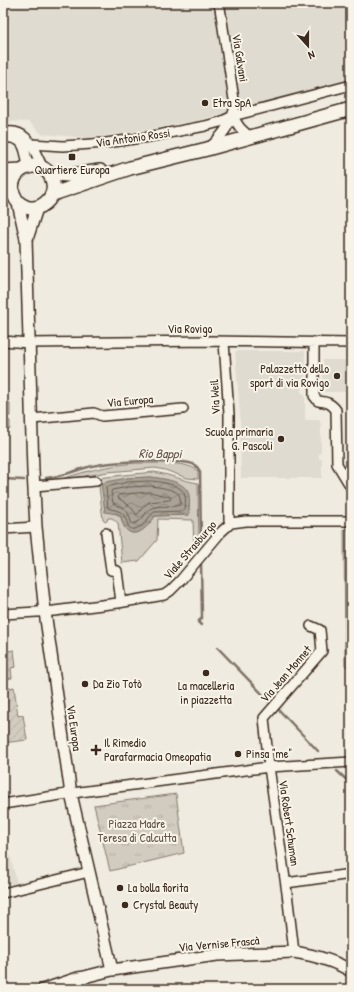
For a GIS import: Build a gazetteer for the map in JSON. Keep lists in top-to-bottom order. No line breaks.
{"streets":{"main road":["Via Antonio Rossi"],"street":["Via Galvani","Via Rovigo","Via Weil","Via Europa","Viale Strasburgo","Via Jean Monnet","Via Robert Schuman","Via Vernise Frascà"]},"crossings":[["Via Galvani","Via Antonio Rossi"],["Via Antonio Rossi","Via Europa"],["Via Rovigo","Via Weil"],["Via Rovigo","Via Europa"],["Via Weil","Viale Strasburgo"],["Via Europa","Viale Strasburgo"],["Via Europa","Via Vernise Frascà"],["Via Jean Monnet","Via Robert Schuman"],["Via Robert Schuman","Via Vernise Frascà"]],"water":["Rio Bappi"],"parks":["Piazza Madre Teresa di Calcutta"],"places":{"other":["Etra SpA","Palazzetto dello sport di via Rovigo","Scuola primaria G. Pascoli","La macelleria in piazzetta","Da Zio Totò","Pinsa \"me\"","La bolla fiorita","Crystal Beauty"],"transit":["Quartiere Europa"],"health":["Il Rimedio Parafarmacia Omeopatia"]},"north":"bottom"}
